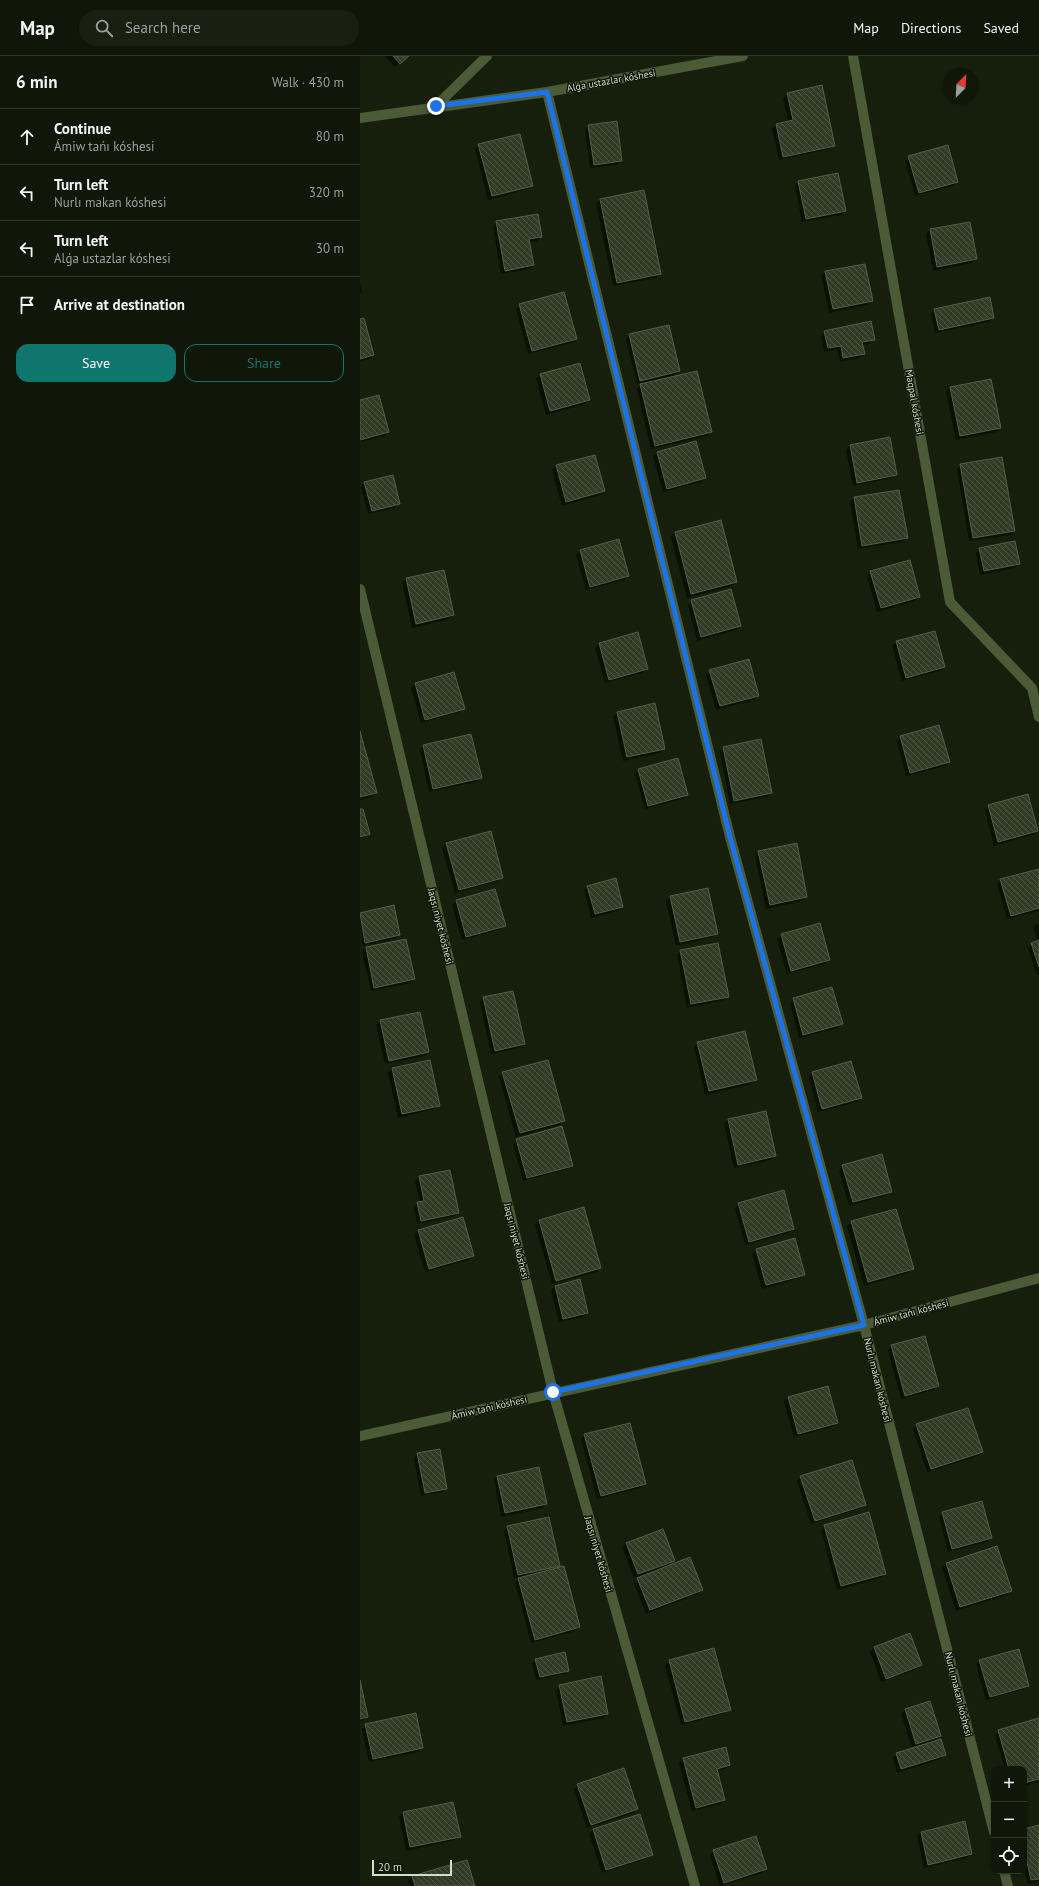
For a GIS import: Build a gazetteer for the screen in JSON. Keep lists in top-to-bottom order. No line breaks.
{"streets":{"street":["Alǵa ustazlar kóshesi","Maqpal kóshesi","Jaqsı niyet kóshesi","Ámiw tańı kóshesi","Nurlı makan kóshesi"]},"crossings":[["Alǵa ustazlar kóshesi","Nurlı makan kóshesi"],["Jaqsı niyet kóshesi","Ámiw tańı kóshesi"],["Ámiw tańı kóshesi","Nurlı makan kóshesi"]],"scale_bar":"20 m","north":"top right","page":{"header":"Map","search":"Search here","nav":["Map","Directions","Saved"],"heading":["6 min","Walk · 430 m"],"list":[["Continue","Ámiw tańı kóshesi","80 m"],["Turn left","Nurlı makan kóshesi","320 m"],["Turn left","Alǵa ustazlar kóshesi","30 m"],"Arrive at destination"],"buttons":["Save","Share"],"map_buttons":["+","−"],"scale":"20 m"}}
